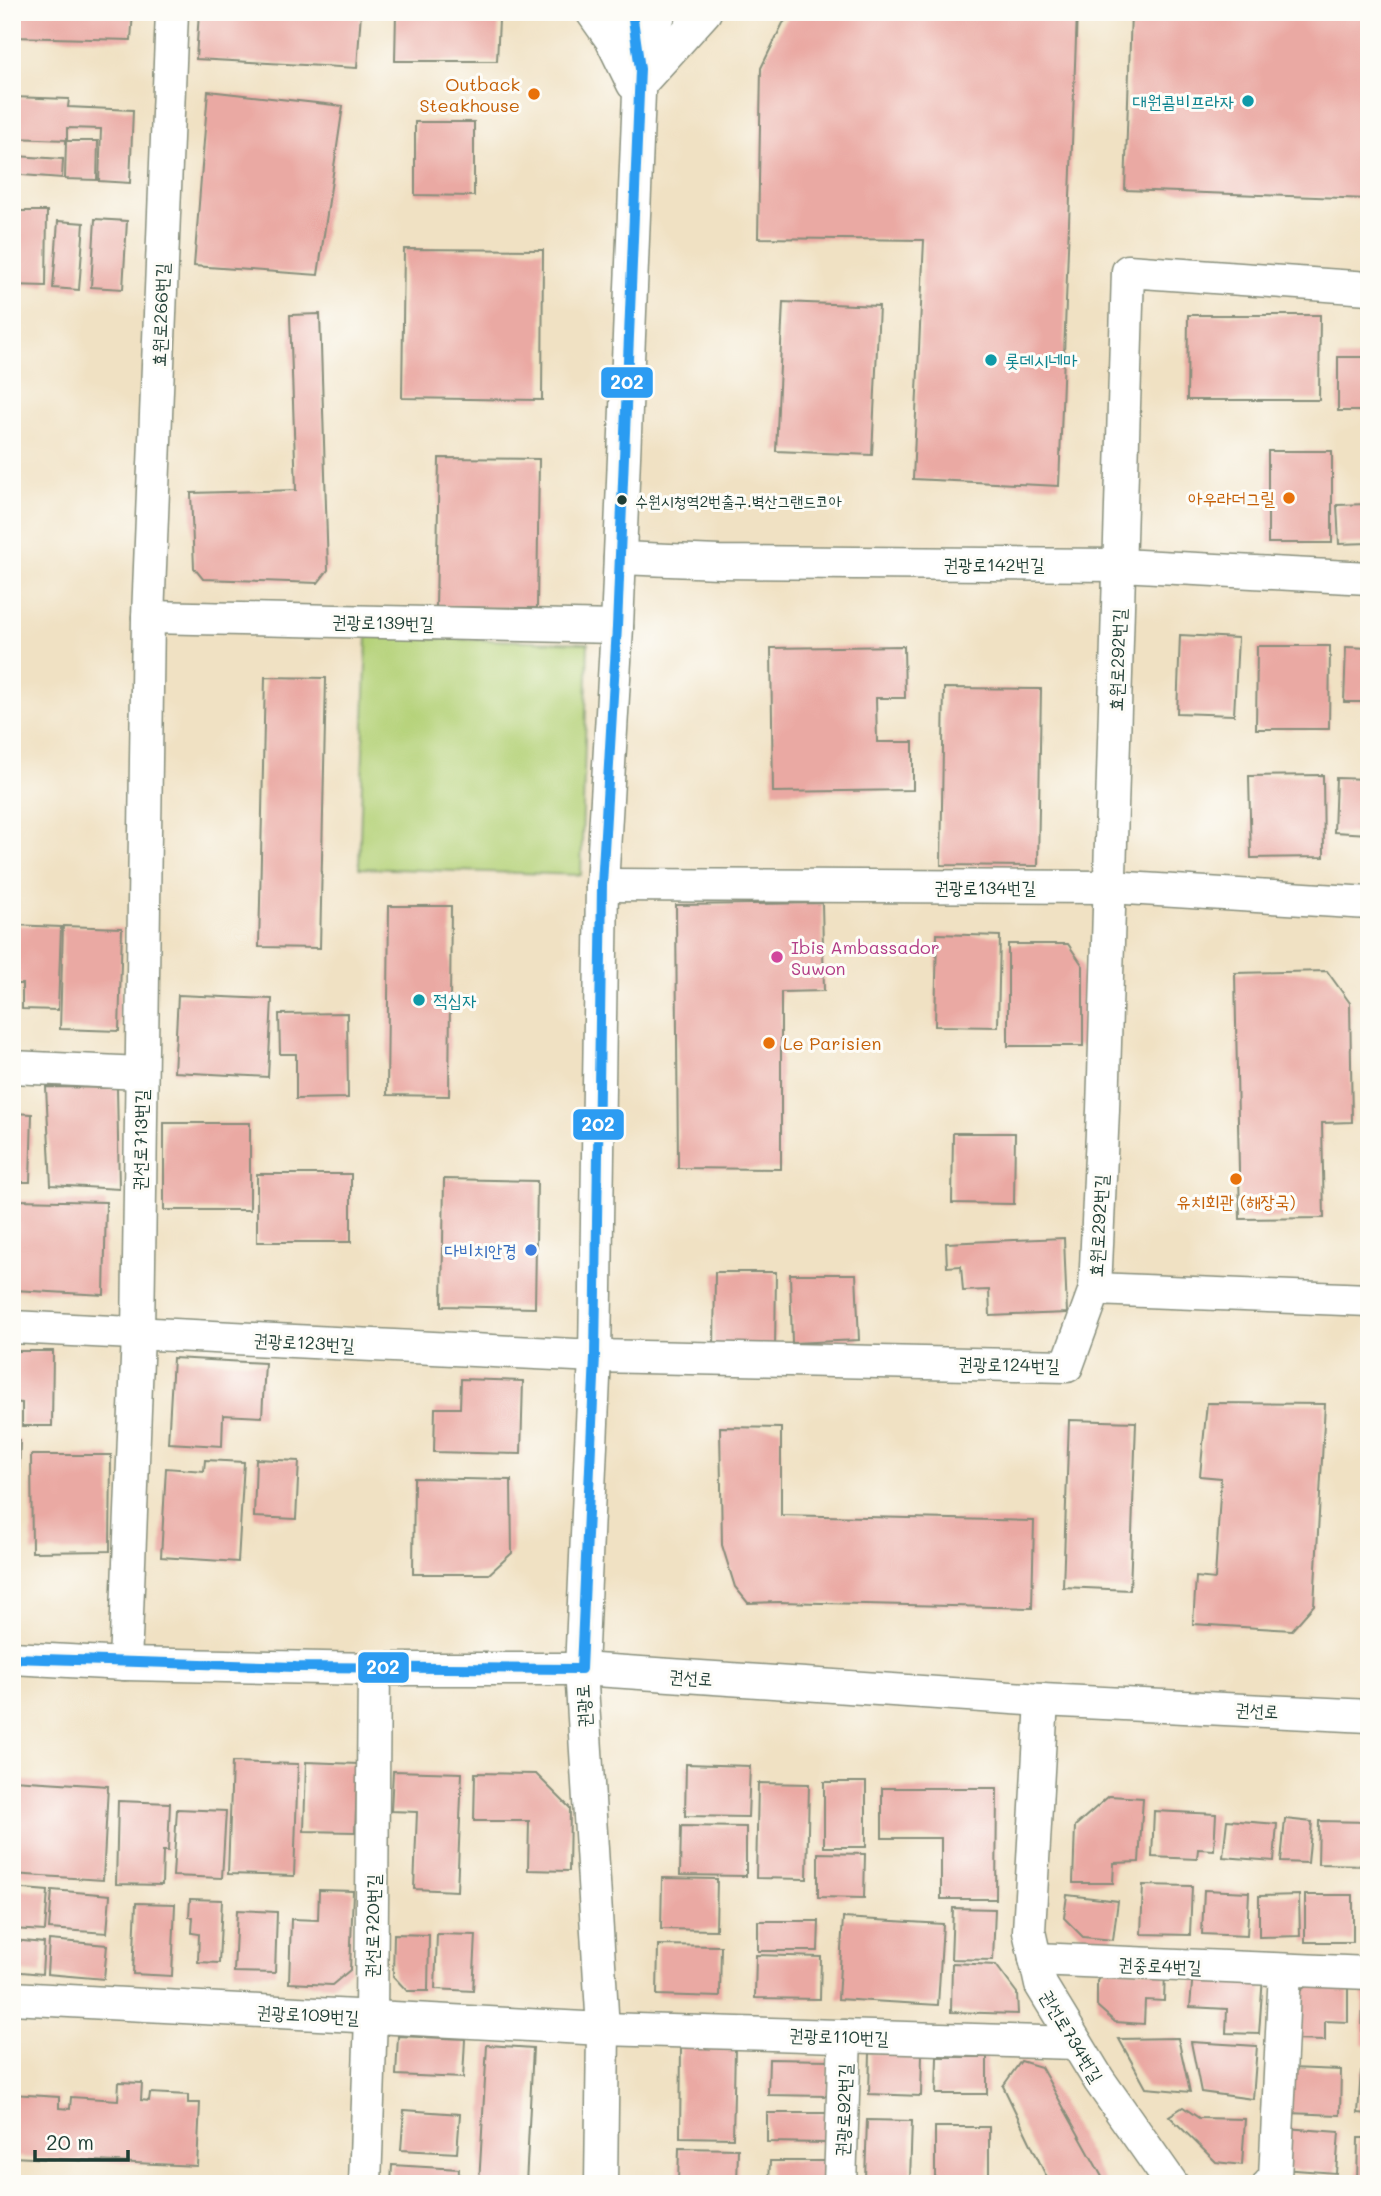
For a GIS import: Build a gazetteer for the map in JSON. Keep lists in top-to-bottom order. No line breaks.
{"streets":{"street":["효원로266번길","권광로142번길","권광로139번길","효원로292번길","권광로134번길","권선로713번길","권광로123번길","권광로124번길","권선로","권광로","권선로720번길","권중로4번길","권광로109번길","권광로110번길","권선로734번길","권광로92번길"]},"crossings":[["효원로266번길","권광로139번길"],["효원로266번길","권선로713번길"],["권광로142번길","효원로292번길"],["권광로142번길","권광로"],["권광로139번길","권선로713번길"],["권광로139번길","권광로"],["효원로292번길","권광로134번길"],["효원로292번길","권광로124번길"],["권광로134번길","권광로"],["권선로713번길","권광로123번길"],["권선로713번길","권선로"],["권광로123번길","권광로124번길"],["권광로123번길","권광로"],["권광로124번길","권광로"],["권선로","권광로"],["권선로","권선로720번길"],["권선로","권선로734번길"],["권광로","권광로109번길"],["권광로","권광로110번길"],["권선로720번길","권광로109번길"],["권중로4번길","권선로734번길"],["권광로109번길","권광로110번길"],["권광로110번길","권선로734번길"],["권광로110번길","권광로92번길"]],"places":["Outback Steakhouse","대원콤비프라자","롯데시네마","아우라더그릴","수원시청역2번출구.벽산그랜드코아","Ibis Ambassador Suwon","적십자","Le Parisien","유치회관 (해장국)","다비치안경"],"lines":["transit line 202"],"scale_bar":"20 m"}
